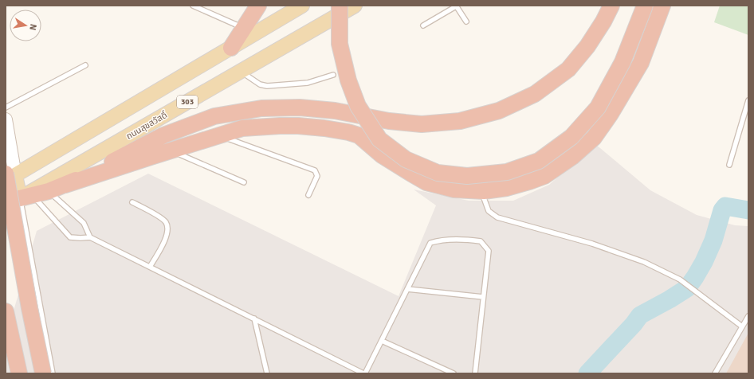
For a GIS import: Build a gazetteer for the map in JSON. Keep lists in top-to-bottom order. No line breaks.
{"streets":{"main road":["303","ถนนสุขสวัสดิ์"]},"north":"right"}
